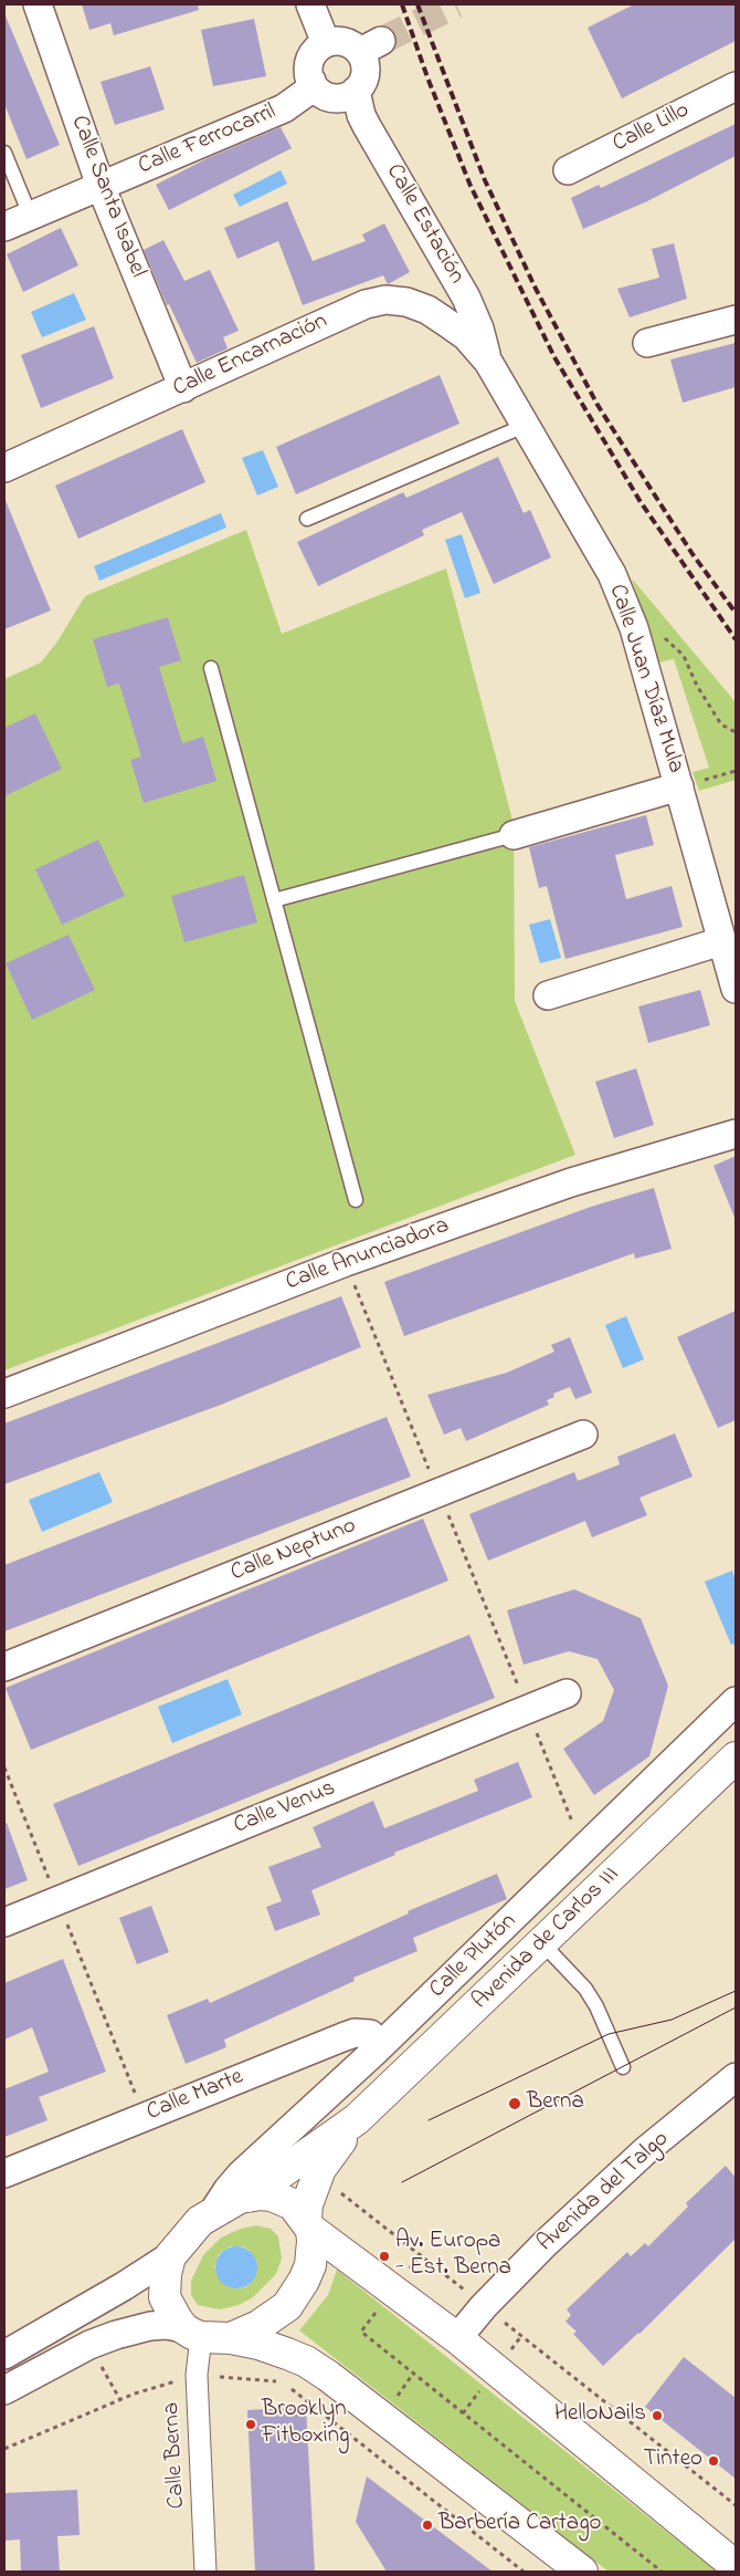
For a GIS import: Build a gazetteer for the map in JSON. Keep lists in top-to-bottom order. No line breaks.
{"streets":{"street":["Calle Lillo","Calle Ferrocarril","Calle Santa Isabel","Calle Estación","Calle Encarnación","Calle Juan Díaz Mula","Calle Anunciadora","Calle Neptuno","Calle Venus","Avenida de Carlos III","Calle Plutón","Calle Marte","Avenida del Talgo","Calle Berna"]},"crossings":[["Calle Ferrocarril","Calle Santa Isabel"],["Calle Ferrocarril","Calle Estación"],["Calle Santa Isabel","Calle Encarnación"],["Calle Estación","Calle Encarnación"],["Calle Estación","Calle Juan Díaz Mula"],["Calle Encarnación","Calle Juan Díaz Mula"],["Avenida de Carlos III","Calle Plutón"],["Avenida de Carlos III","Calle Berna"],["Calle Plutón","Calle Marte"],["Calle Plutón","Calle Berna"]],"places":["Berna","Av. Europa - Est. Berna","HelloNails","Brooklyn Fitboxing","Tinteo","Barbería Cartago"]}
